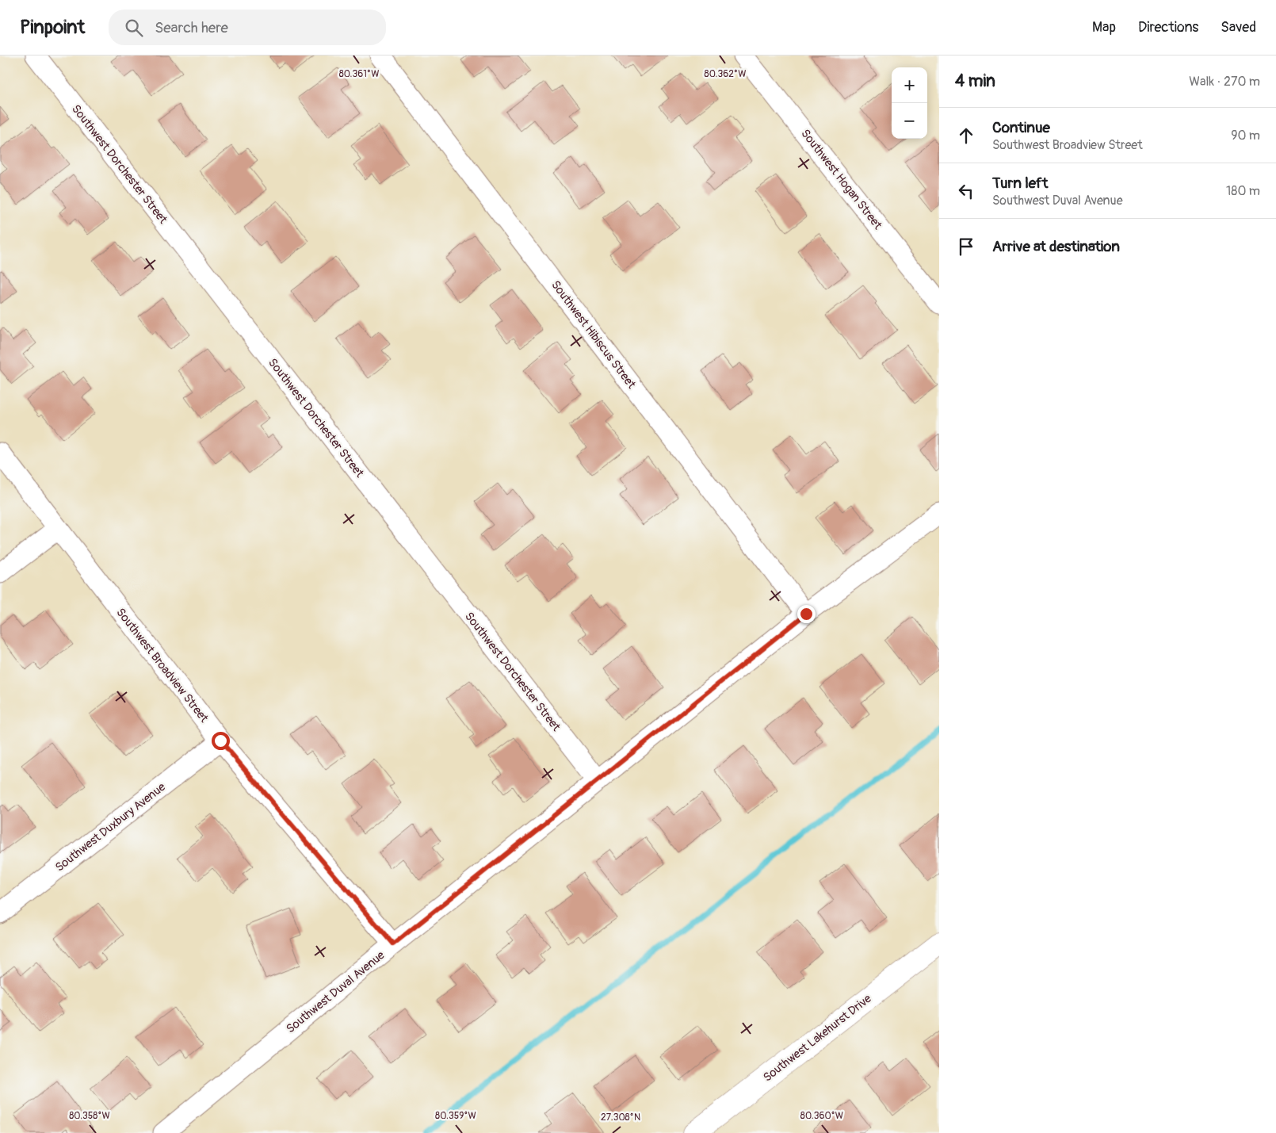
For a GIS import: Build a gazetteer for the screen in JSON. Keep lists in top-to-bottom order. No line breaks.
{"streets":{"street":["Southwest Dorchester Street","Southwest Hogan Street","Southwest Hibiscus Street","Southwest Broadview Street","Southwest Duxbury Avenue","Southwest Duval Avenue","Southwest Lakehurst Drive"]},"crossings":[["Southwest Dorchester Street","Southwest Duval Avenue"],["Southwest Hibiscus Street","Southwest Duval Avenue"],["Southwest Broadview Street","Southwest Duxbury Avenue"],["Southwest Broadview Street","Southwest Duval Avenue"]],"page":{"header":"Pinpoint","search":"Search here","nav":["Map","Directions","Saved"],"heading":["4 min","Walk · 270 m"],"map_buttons":["+","−"],"list":[["Continue","Southwest Broadview Street","90 m"],["Turn left","Southwest Duval Avenue","180 m"],"Arrive at destination"]},"coordinates":["80.361°W","80.362°W","80.358°W","80.359°W","80.360°W","27.308°N"]}
